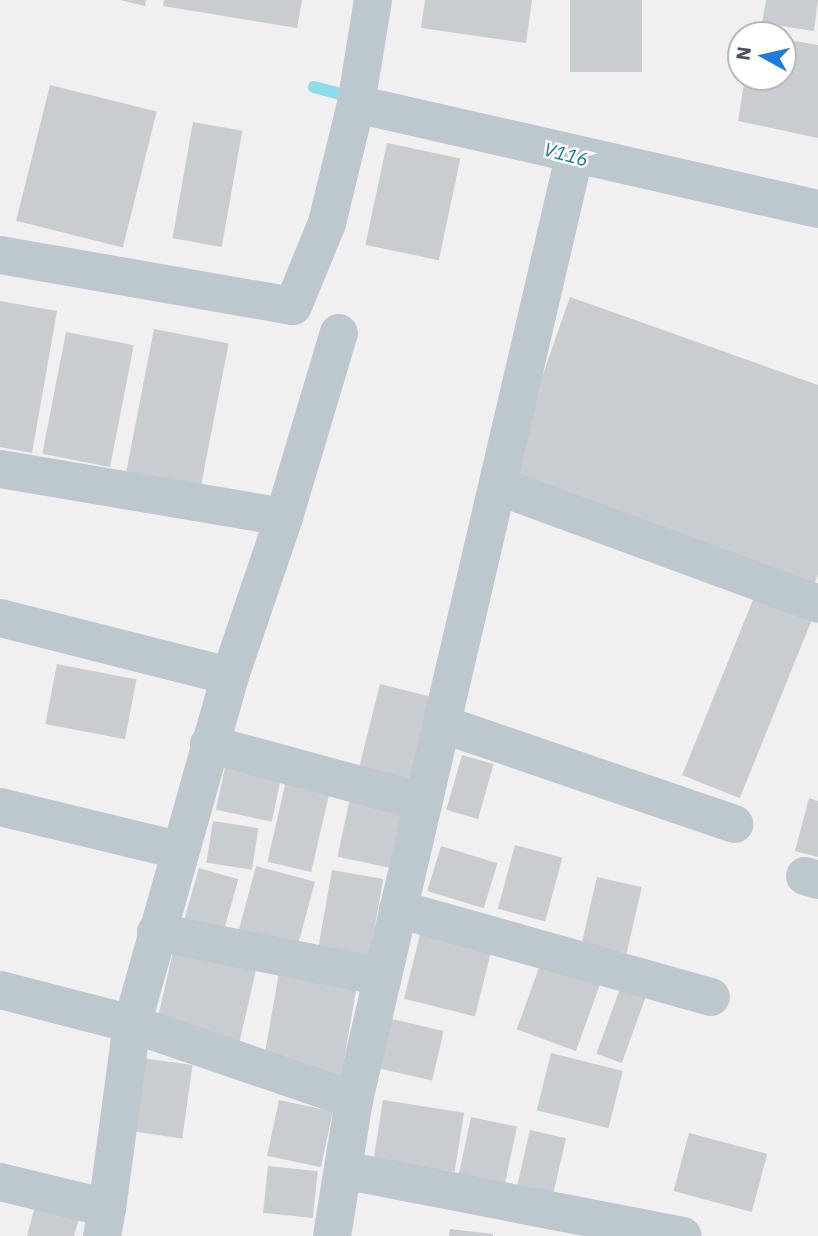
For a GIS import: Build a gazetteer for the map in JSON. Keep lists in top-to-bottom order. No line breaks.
{"water":["V116"],"north":"left"}
